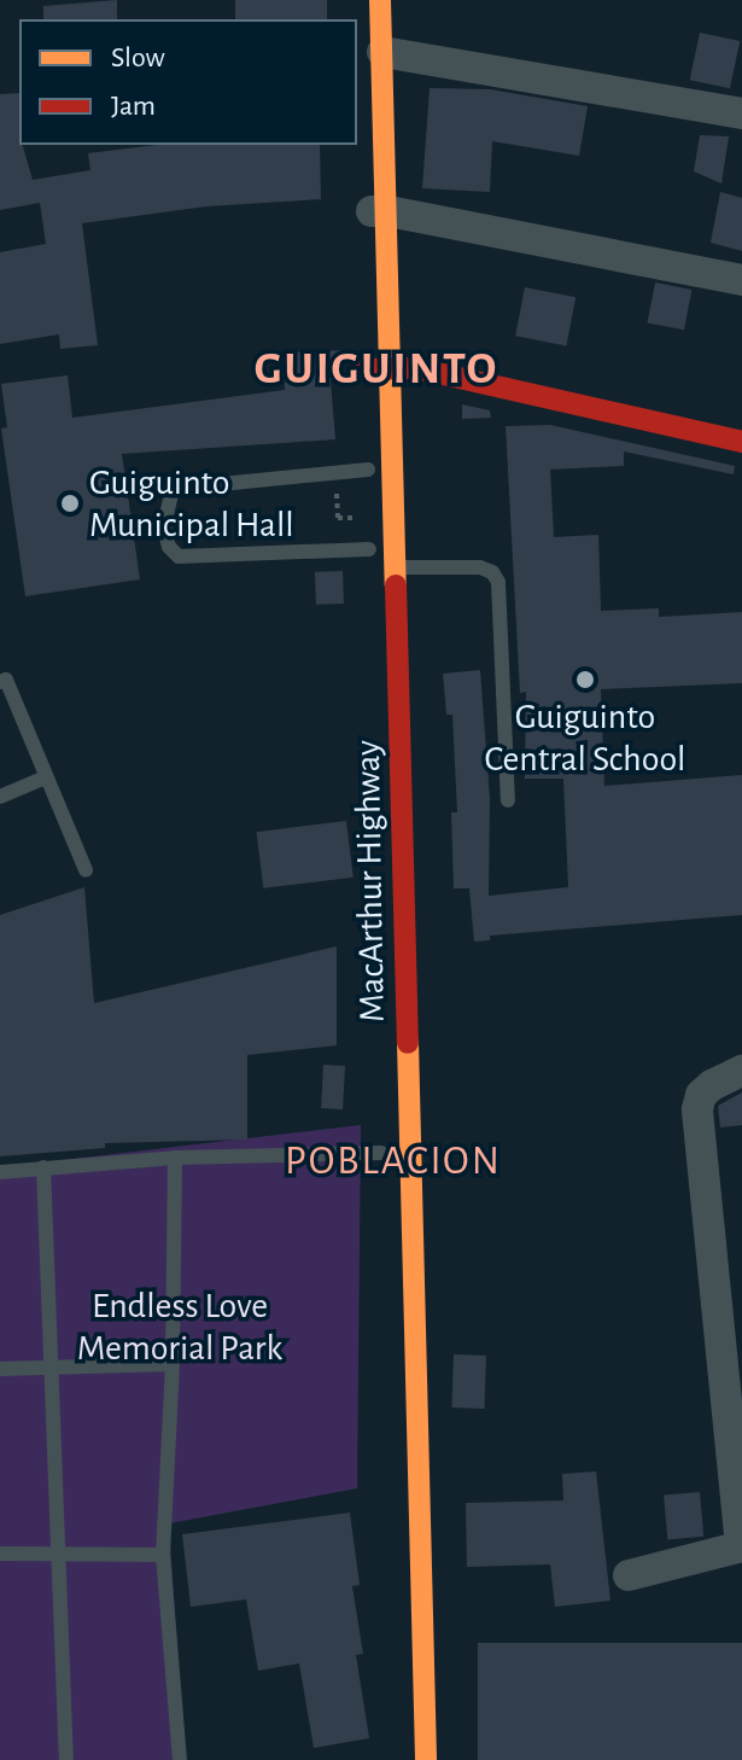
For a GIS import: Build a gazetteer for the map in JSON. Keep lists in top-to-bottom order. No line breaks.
{"streets":{"main road":["MacArthur Highway"]},"districts":["GUIGUINTO","POBLACION"],"parks":["Endless Love Memorial Park"],"places":["Guiguinto Municipal Hall","Guiguinto Central School"],"legend":["Slow","Jam"]}
